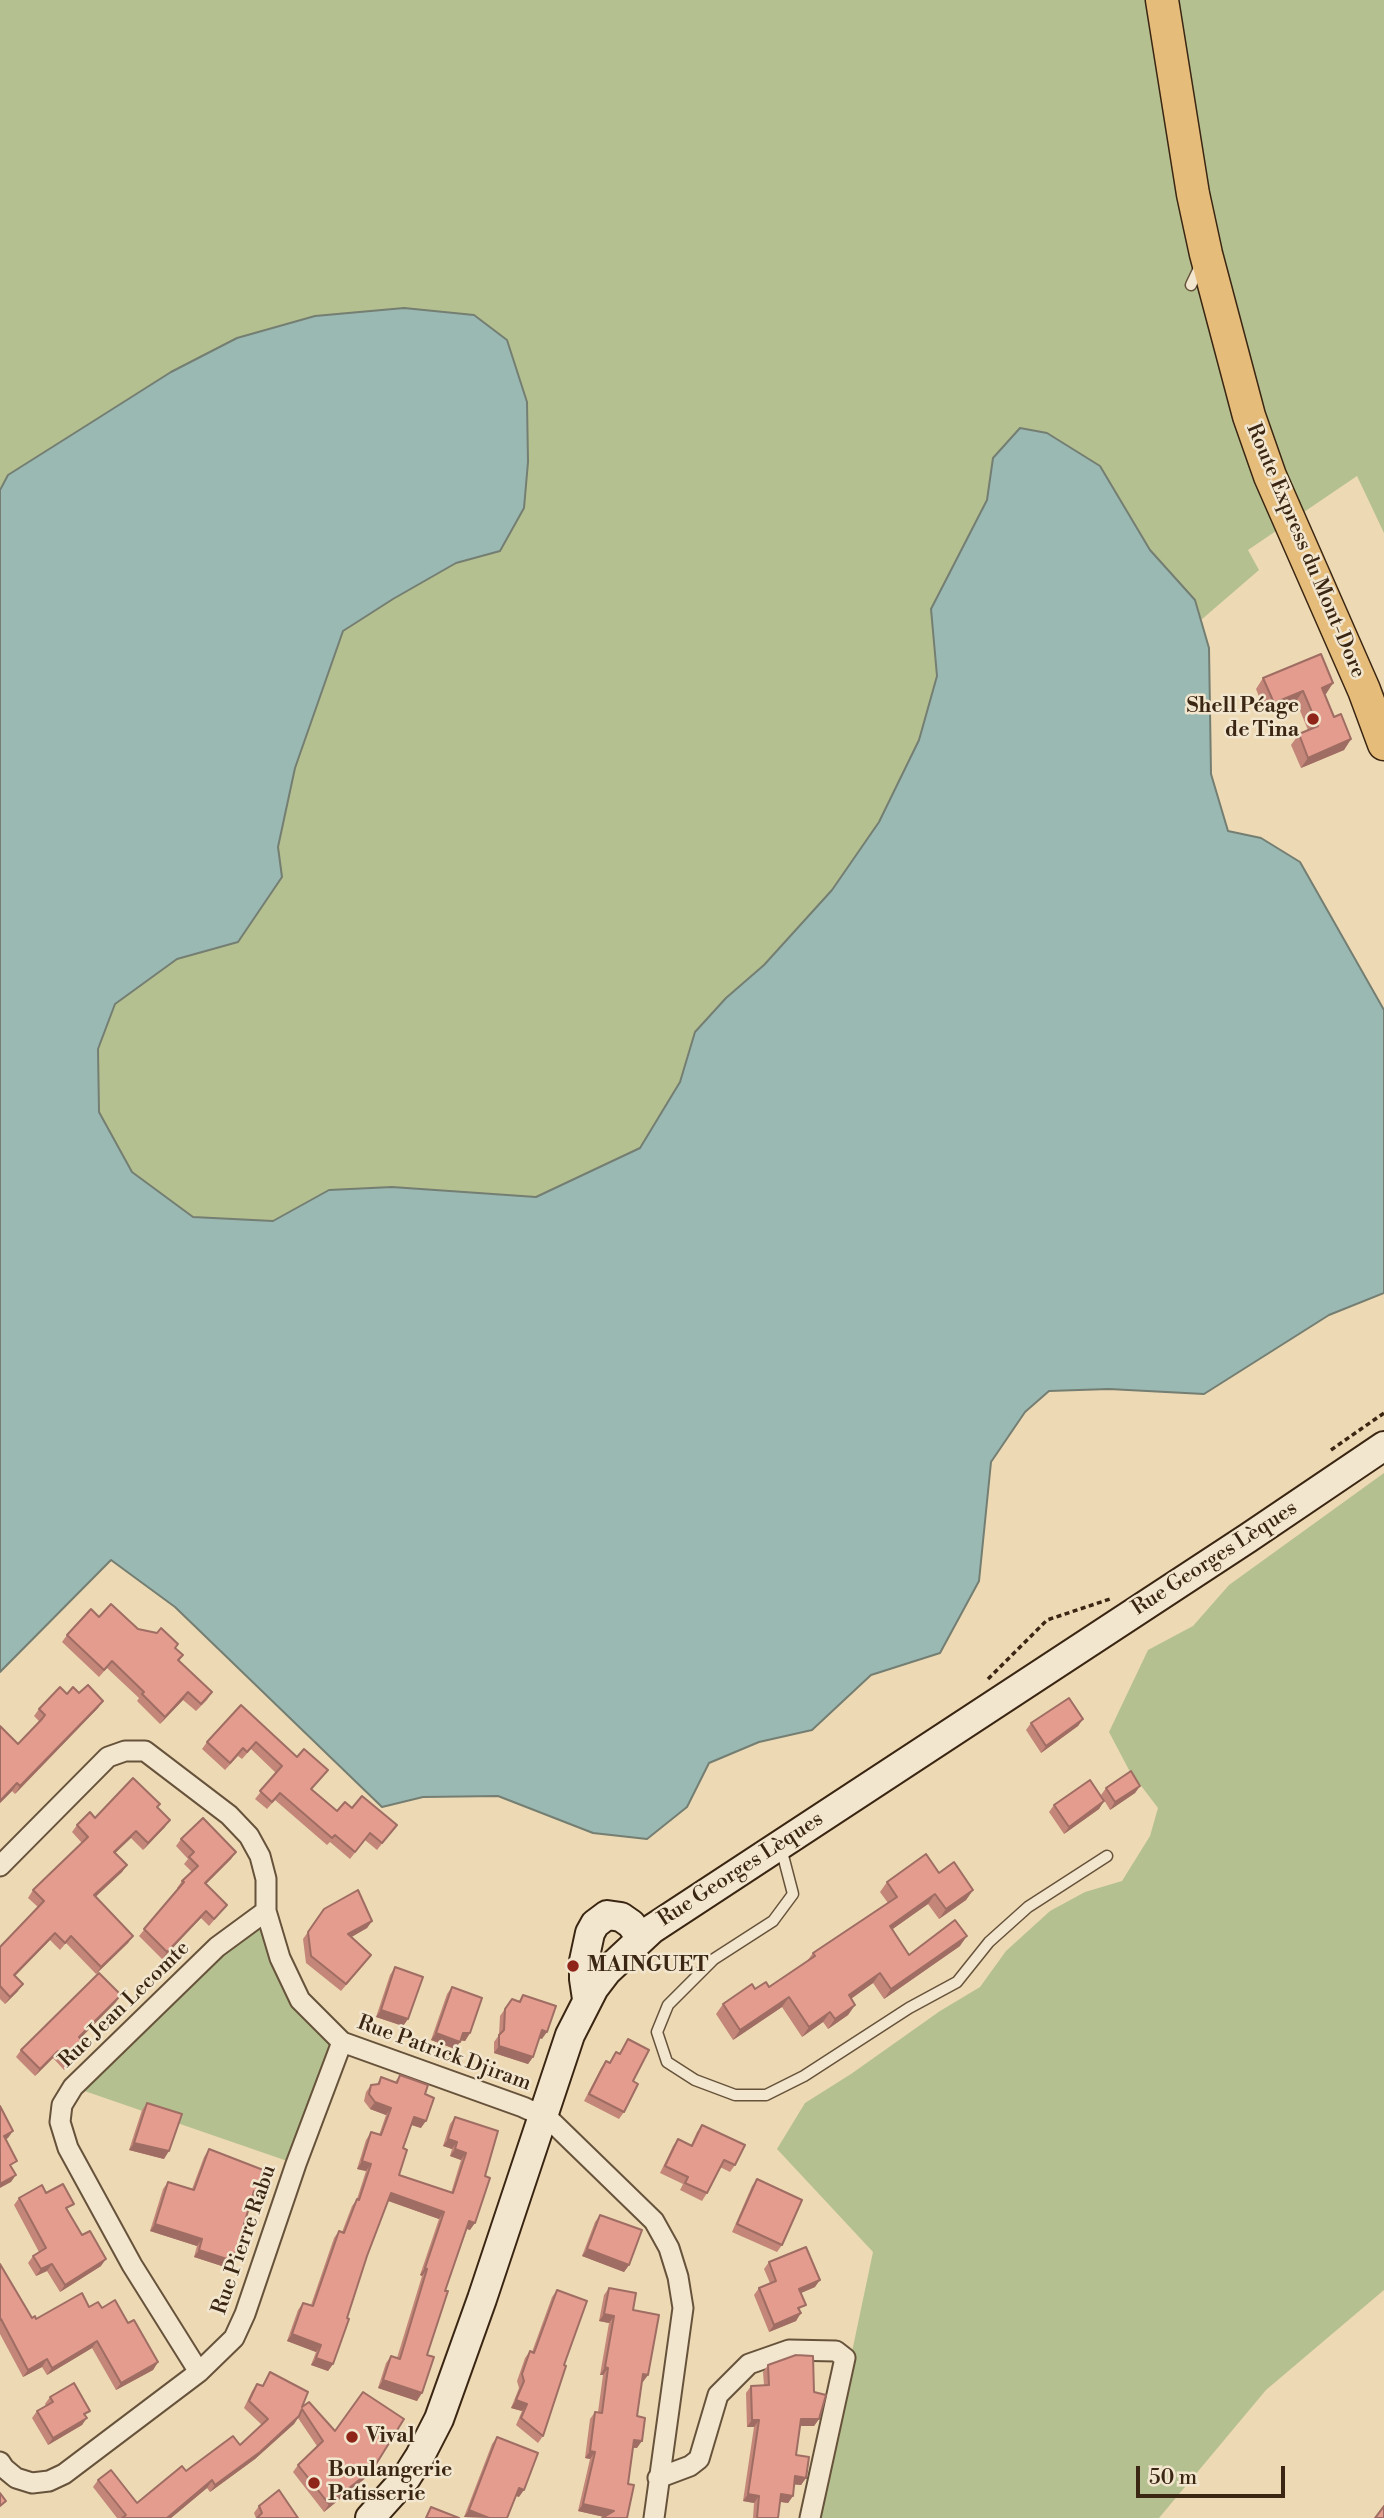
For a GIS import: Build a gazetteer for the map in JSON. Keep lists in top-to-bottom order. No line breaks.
{"streets":{"main road":["Route Express du Mont-Dore","Rue Georges Lèques"],"street":["Rue Jean Lecomte","Rue Patrick Djiram","Rue Pierre Rabu"]},"crossings":[["Rue Georges Lèques","Rue Patrick Djiram"],["Rue Jean Lecomte","Rue Patrick Djiram"],["Rue Jean Lecomte","Rue Pierre Rabu"],["Rue Patrick Djiram","Rue Pierre Rabu"]],"places":["Shell Péage de Tina","MAINGUET","Vival","Boulangerie Patisserie"],"scale_bar":"50 m"}
